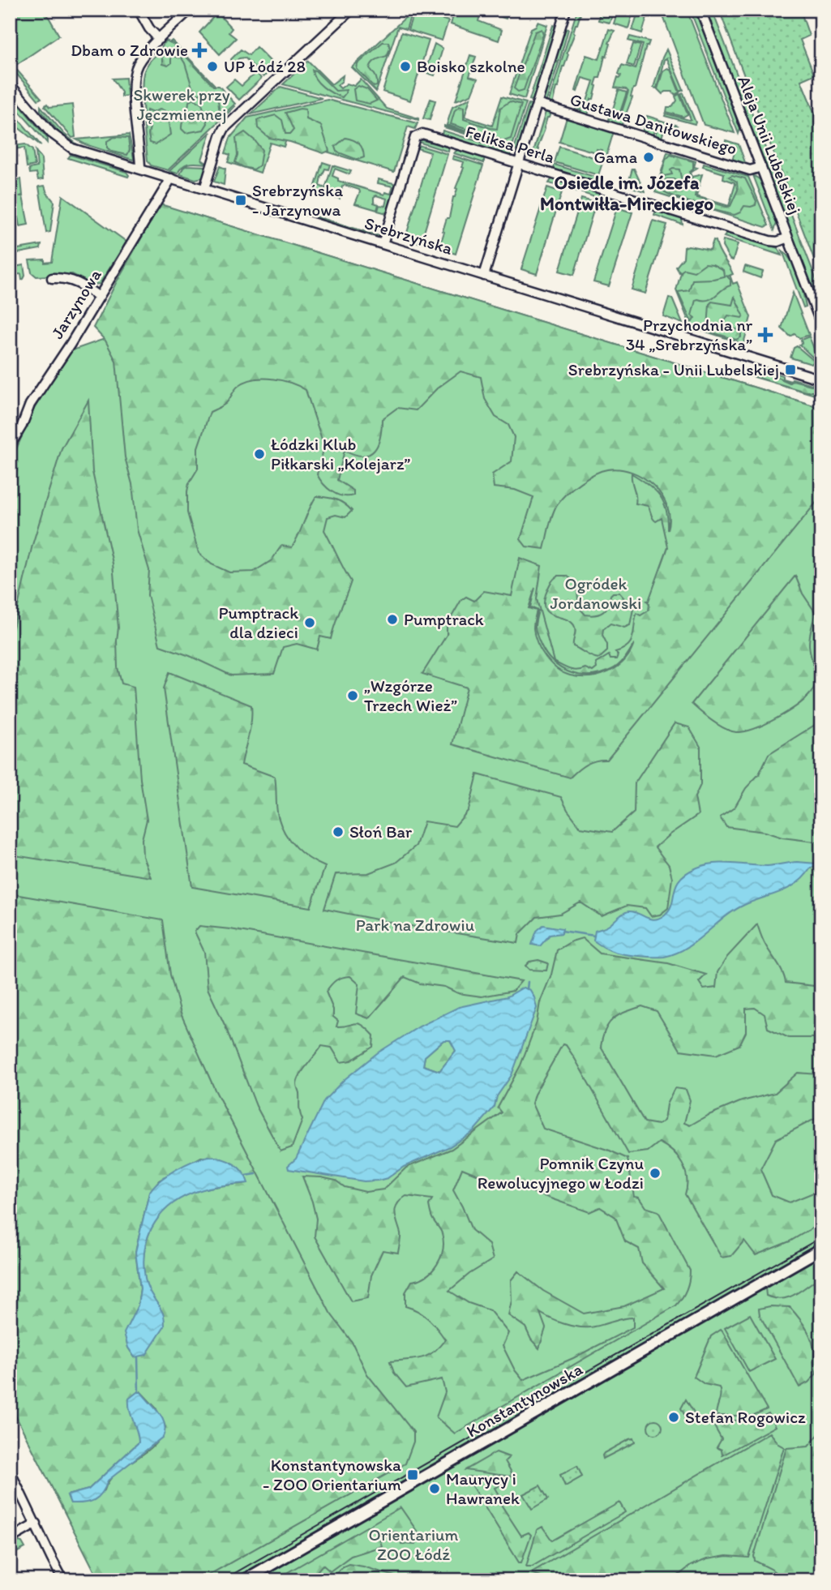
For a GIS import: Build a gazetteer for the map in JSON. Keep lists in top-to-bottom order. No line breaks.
{"streets":{"main road":["Konstantynowska"],"street":["Gustawa Daniłowskiego","Feliksa Perla","Aleja Unii Lubelskiej","Srebrzyńska","Jarzynowa"]},"crossings":[["Gustawa Daniłowskiego","Aleja Unii Lubelskiej"],["Feliksa Perla","Aleja Unii Lubelskiej"],["Feliksa Perla","Srebrzyńska"],["Srebrzyńska","Jarzynowa"]],"districts":["Osiedle im. Józefa Montwiłła-Mireckiego"],"parks":["Skwerek przy Jęczmiennej","Ogródek Jordanowski","Park na Zdrowiu","Orientarium ZOO Łódź"],"places":{"health":["Dbam o Zdrowie","Przychodnia nr 34 „Srebrzyńska”"],"other":["UP Łódź 28","Boisko szkolne","Gama","Łódzki Klub Piłkarski „Kolejarz”","Pumptrack","Pumptrack dla dzieci","„Wzgórze Trzech Wież”","Słoń Bar","Pomnik Czynu Rewolucyjnego w Łodzi","Stefan Rogowicz","Maurycy i Hawranek"],"transit":["Srebrzyńska - Jarzynowa","Srebrzyńska - Unii Lubelskiej","Konstantynowska - ZOO Orientarium"]}}
